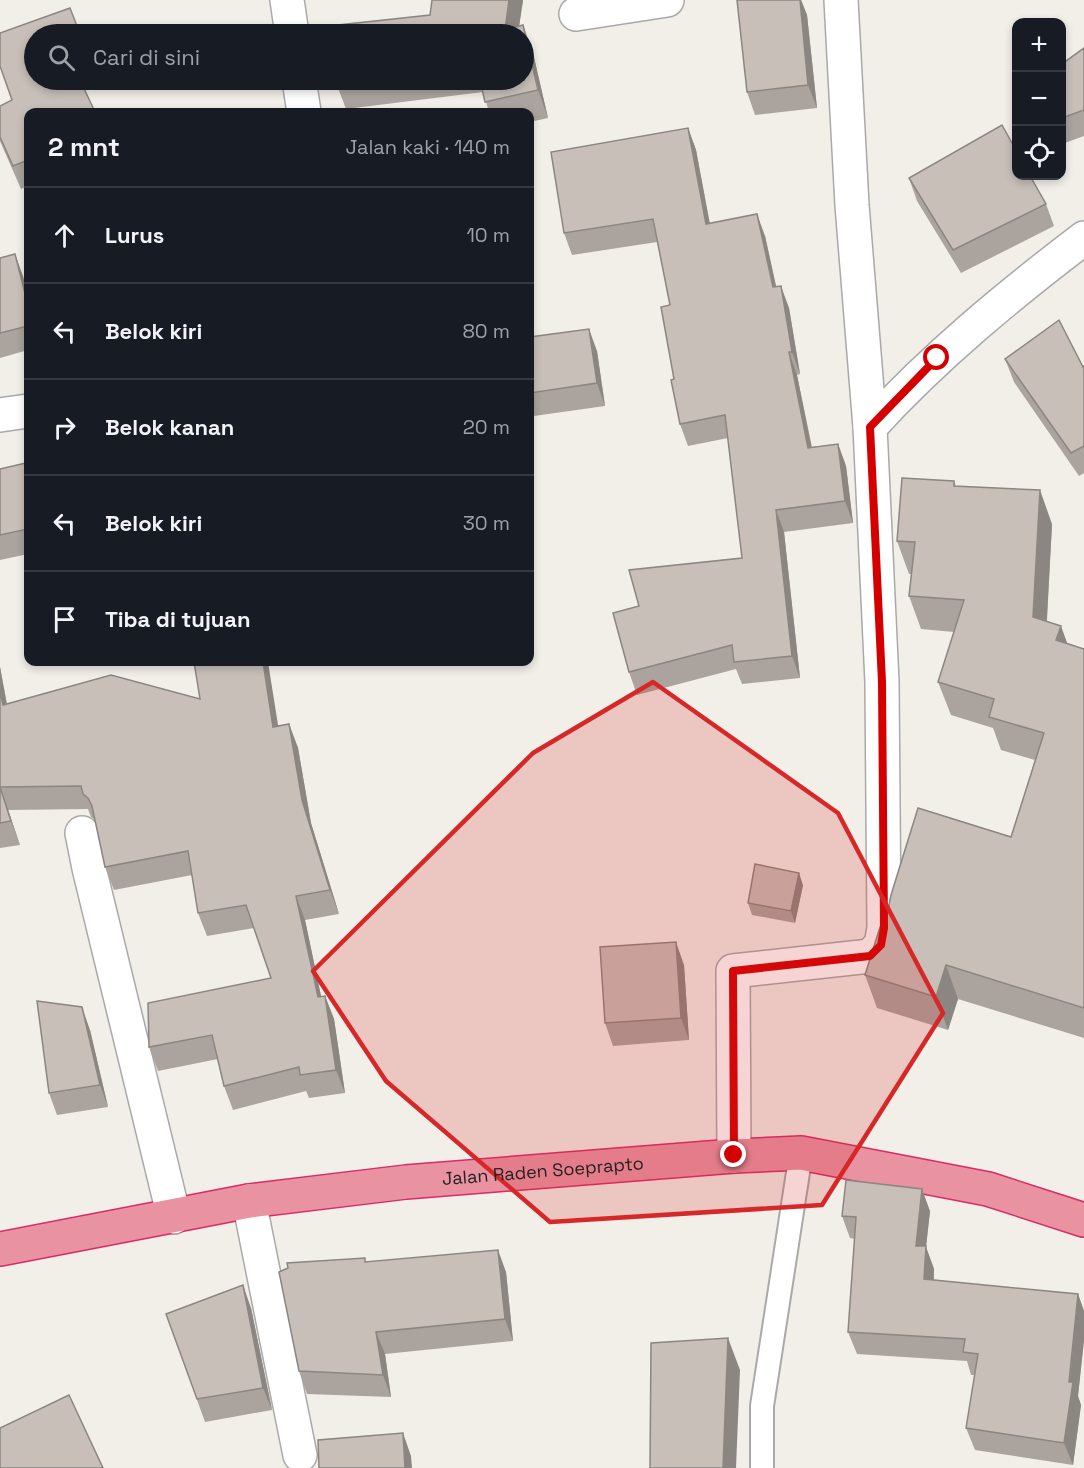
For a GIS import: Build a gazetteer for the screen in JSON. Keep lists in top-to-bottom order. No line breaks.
{"streets":{"highway":["Jalan Raden Soeprapto"]},"page":{"map_buttons":["+","−"],"search":"Cari di sini","heading":["2 mnt","Jalan kaki · 140 m"],"list":[["Lurus","10 m"],["Belok kiri","80 m"],["Belok kanan","20 m"],["Belok kiri","30 m"],"Tiba di tujuan"]}}
